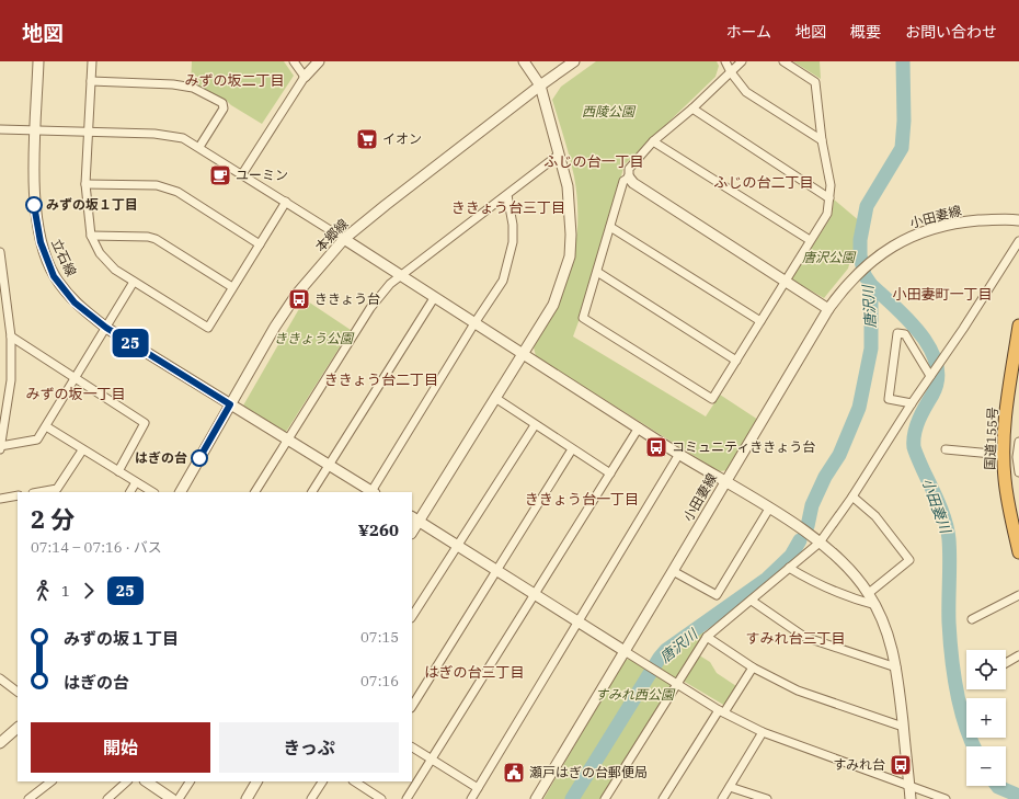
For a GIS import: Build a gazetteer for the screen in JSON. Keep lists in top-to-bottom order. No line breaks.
{"streets":{"highway":["国道155号"],"street":["小田妻線","本郷線","立石線"]},"crossings":[["本郷線","立石線"]],"districts":["みずの坂二丁目","ふじの台一丁目","ふじの台二丁目","ききょう台三丁目","小田妻町一丁目","ききょう台二丁目","みずの坂一丁目","ききょう台一丁目","すみれ台三丁目","はぎの台三丁目"],"water":["唐沢川","小田妻川"],"parks":["西陵公園","唐沢公園","ききょう公園","すみれ西公園"],"places":{"supermarket":["イオン"],"cafe":["ユーミン"],"other":["みずの坂１丁目","はぎの台"],"bus stop":["ききょう台","コミュニティききょう台","すみれ台"],"public building":["瀬戸はぎの台郵便局"]},"lines":["bus line 25"],"page":{"header":"地図","nav":["ホーム","地図","概要","お問い合わせ"],"on_map":"25","heading":["2 分","07:14 – 07:16 · バス","¥260"],"legs":["1","25"],"list":[{"name":"みずの坂１丁目","value":"07:15"},{"name":"はぎの台","value":"07:16"}],"map_buttons":["+","−"],"buttons":["開始","きっぷ"]}}
